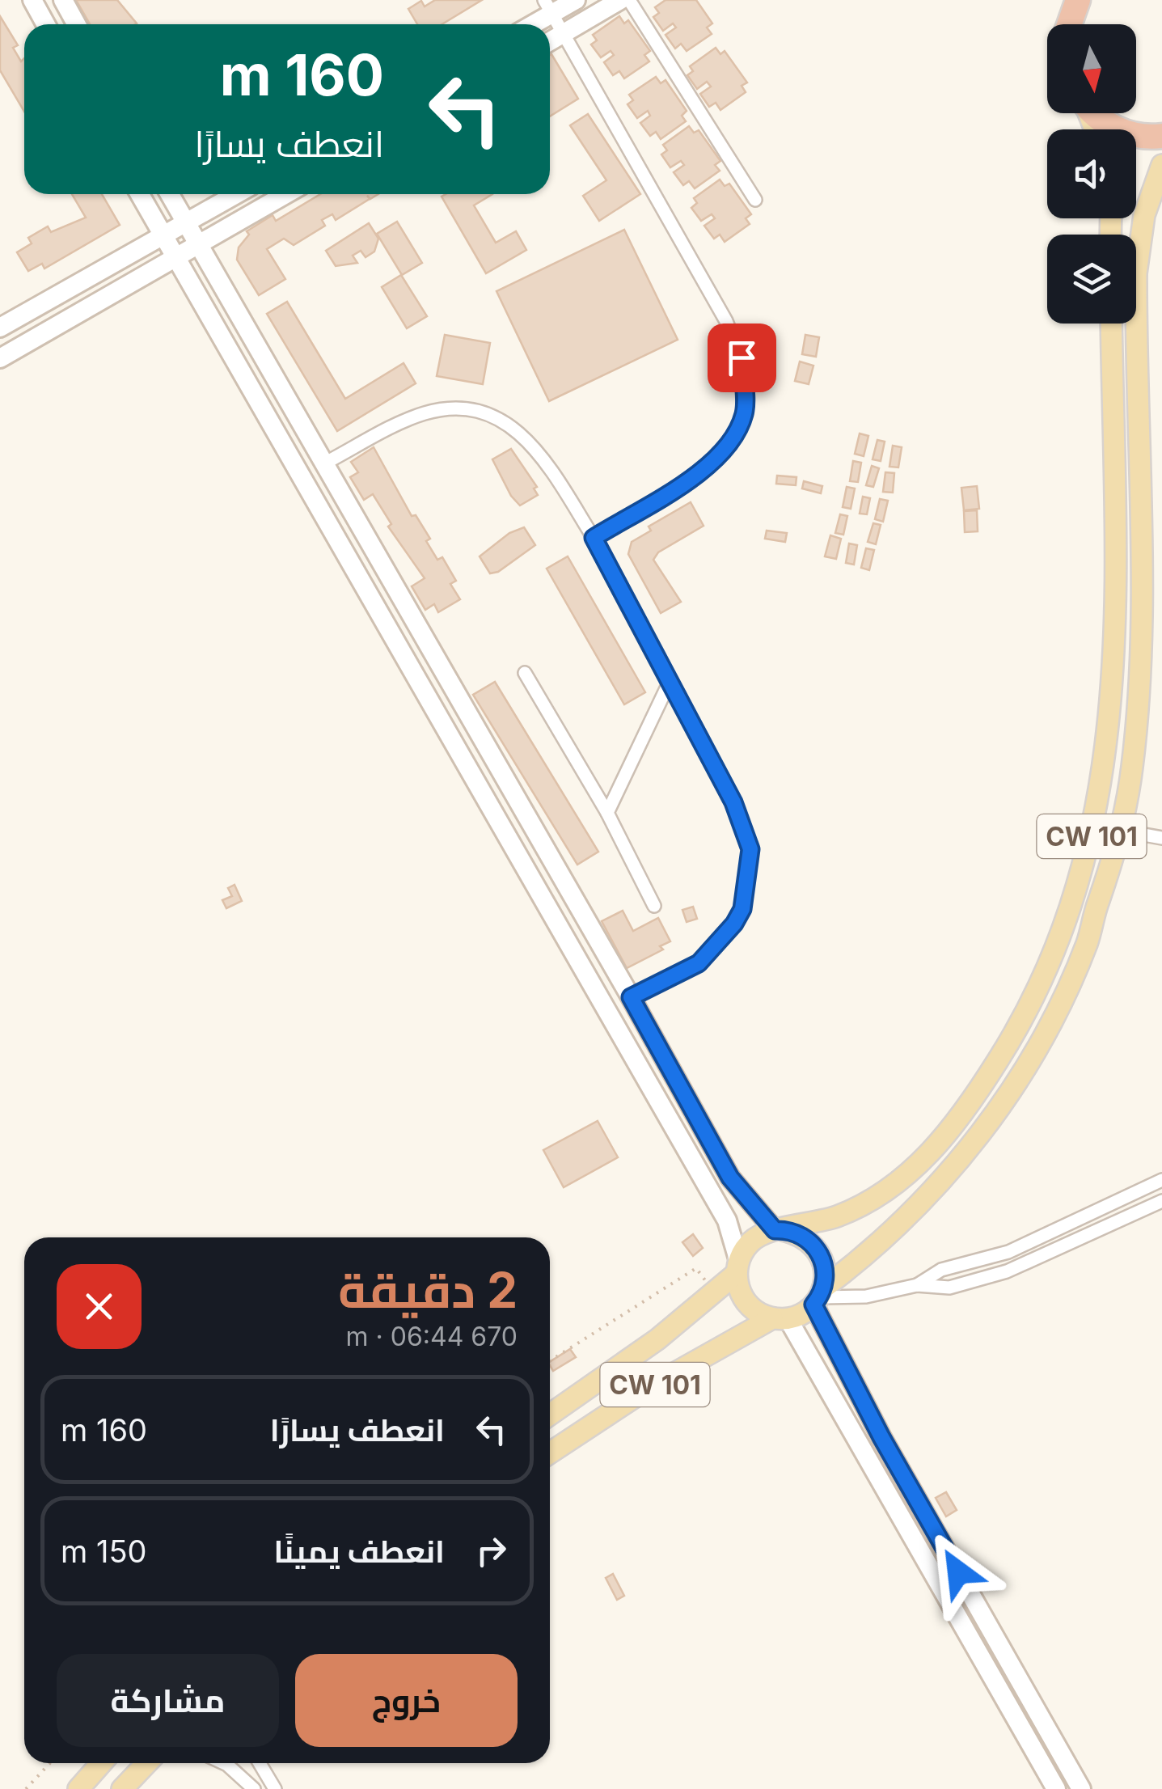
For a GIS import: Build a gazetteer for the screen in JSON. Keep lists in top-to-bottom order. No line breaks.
{"streets":{"main road":["CW 101"]},"north":"bottom","page":{"turn":["160 m","انعطف يسارًا"],"heading":["2 دقيقة","670 m · 06:44"],"list":[{"name":"انعطف يسارًا","value":"160 m"},{"name":"انعطف يمينًا","value":"150 m"}],"buttons":["خروج","مشاركة"]}}
